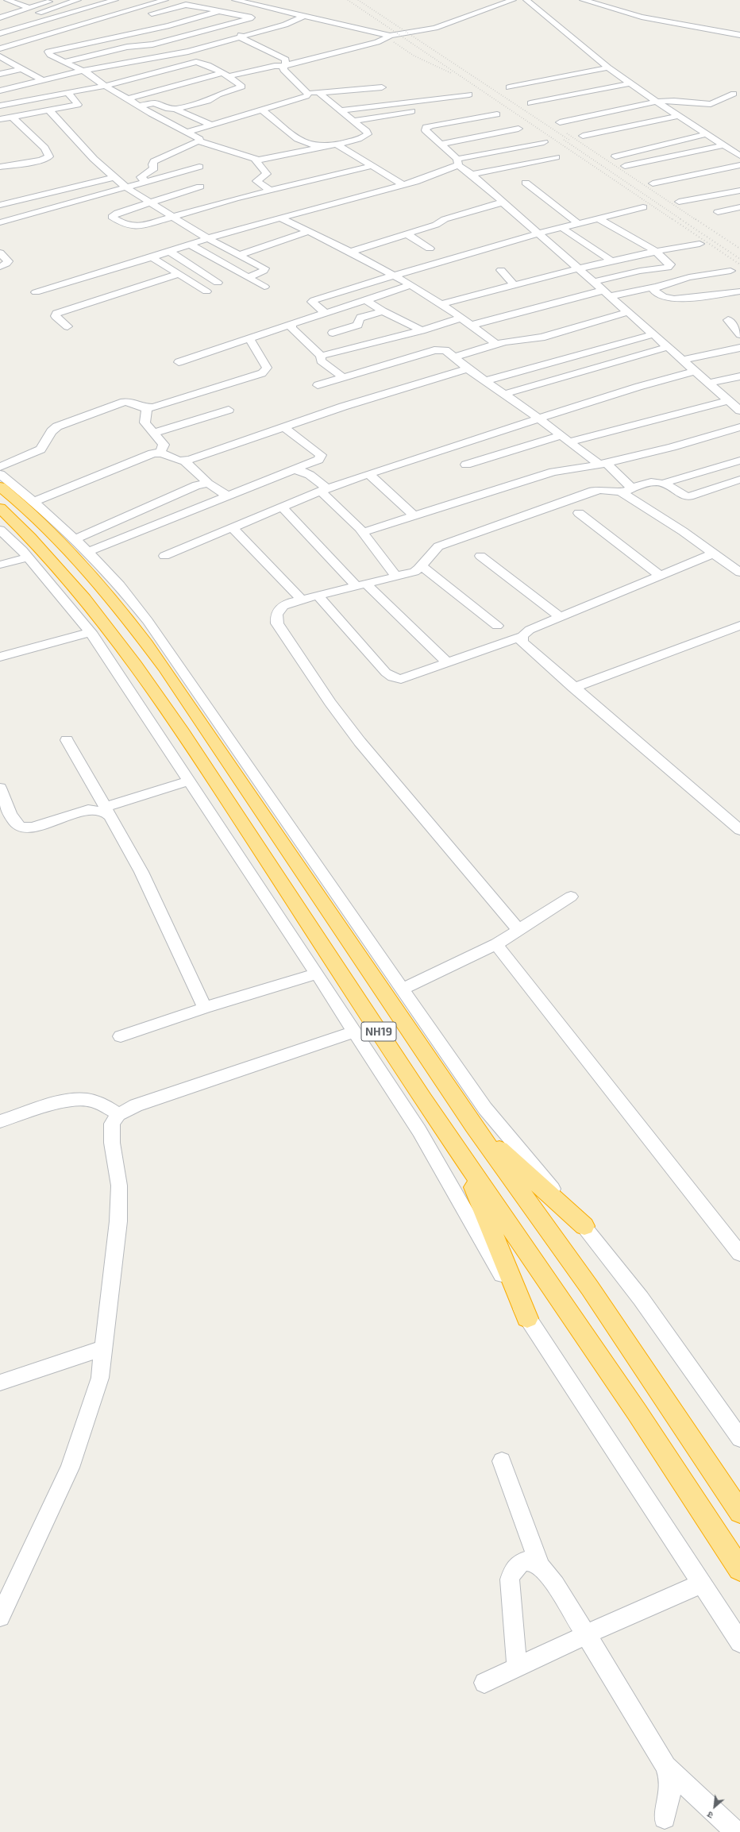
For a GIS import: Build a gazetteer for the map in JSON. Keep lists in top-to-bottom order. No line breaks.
{"streets":{"highway":["NH19"]},"north":"bottom left"}
